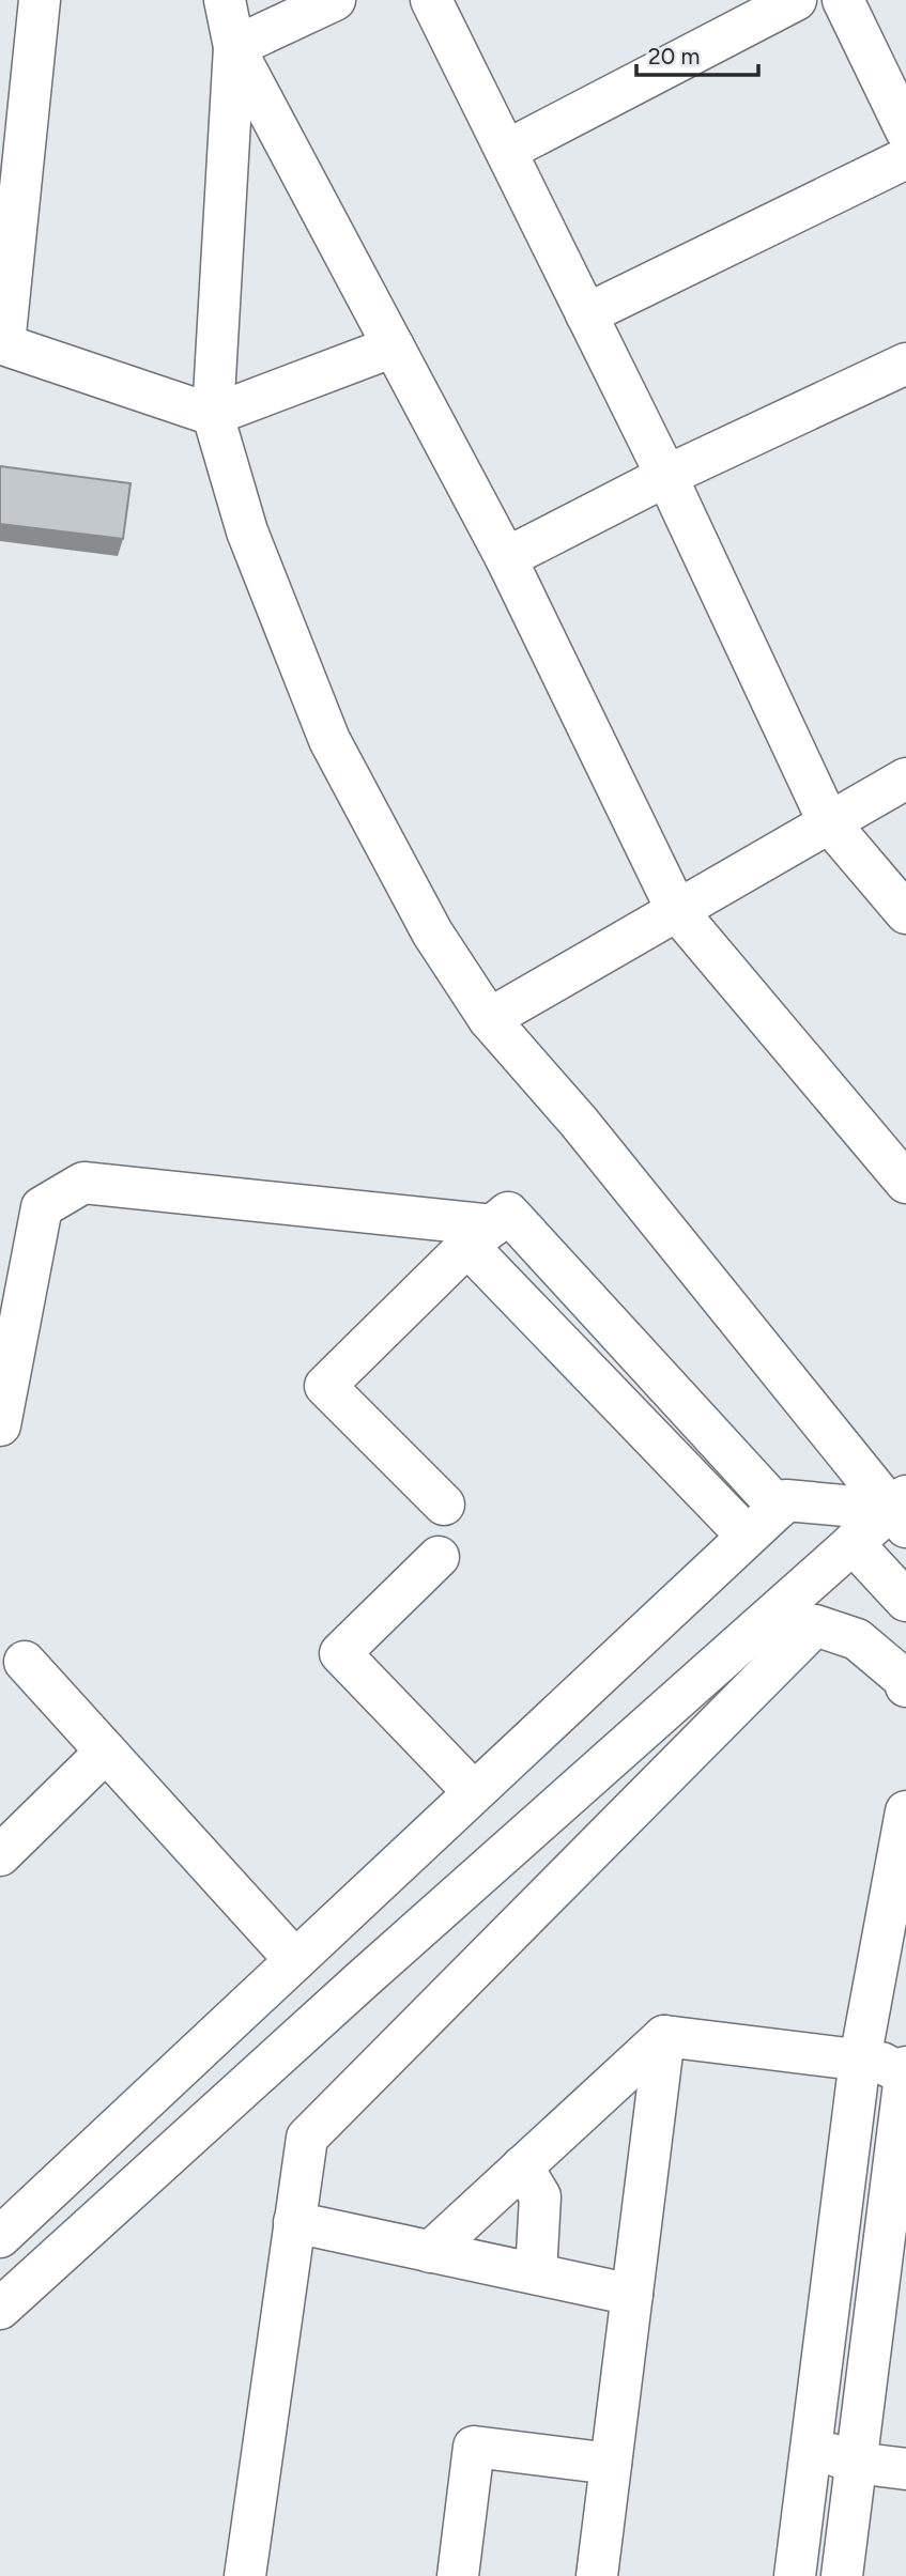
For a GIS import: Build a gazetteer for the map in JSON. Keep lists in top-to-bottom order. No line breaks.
{"scale_bar":"20 m"}
